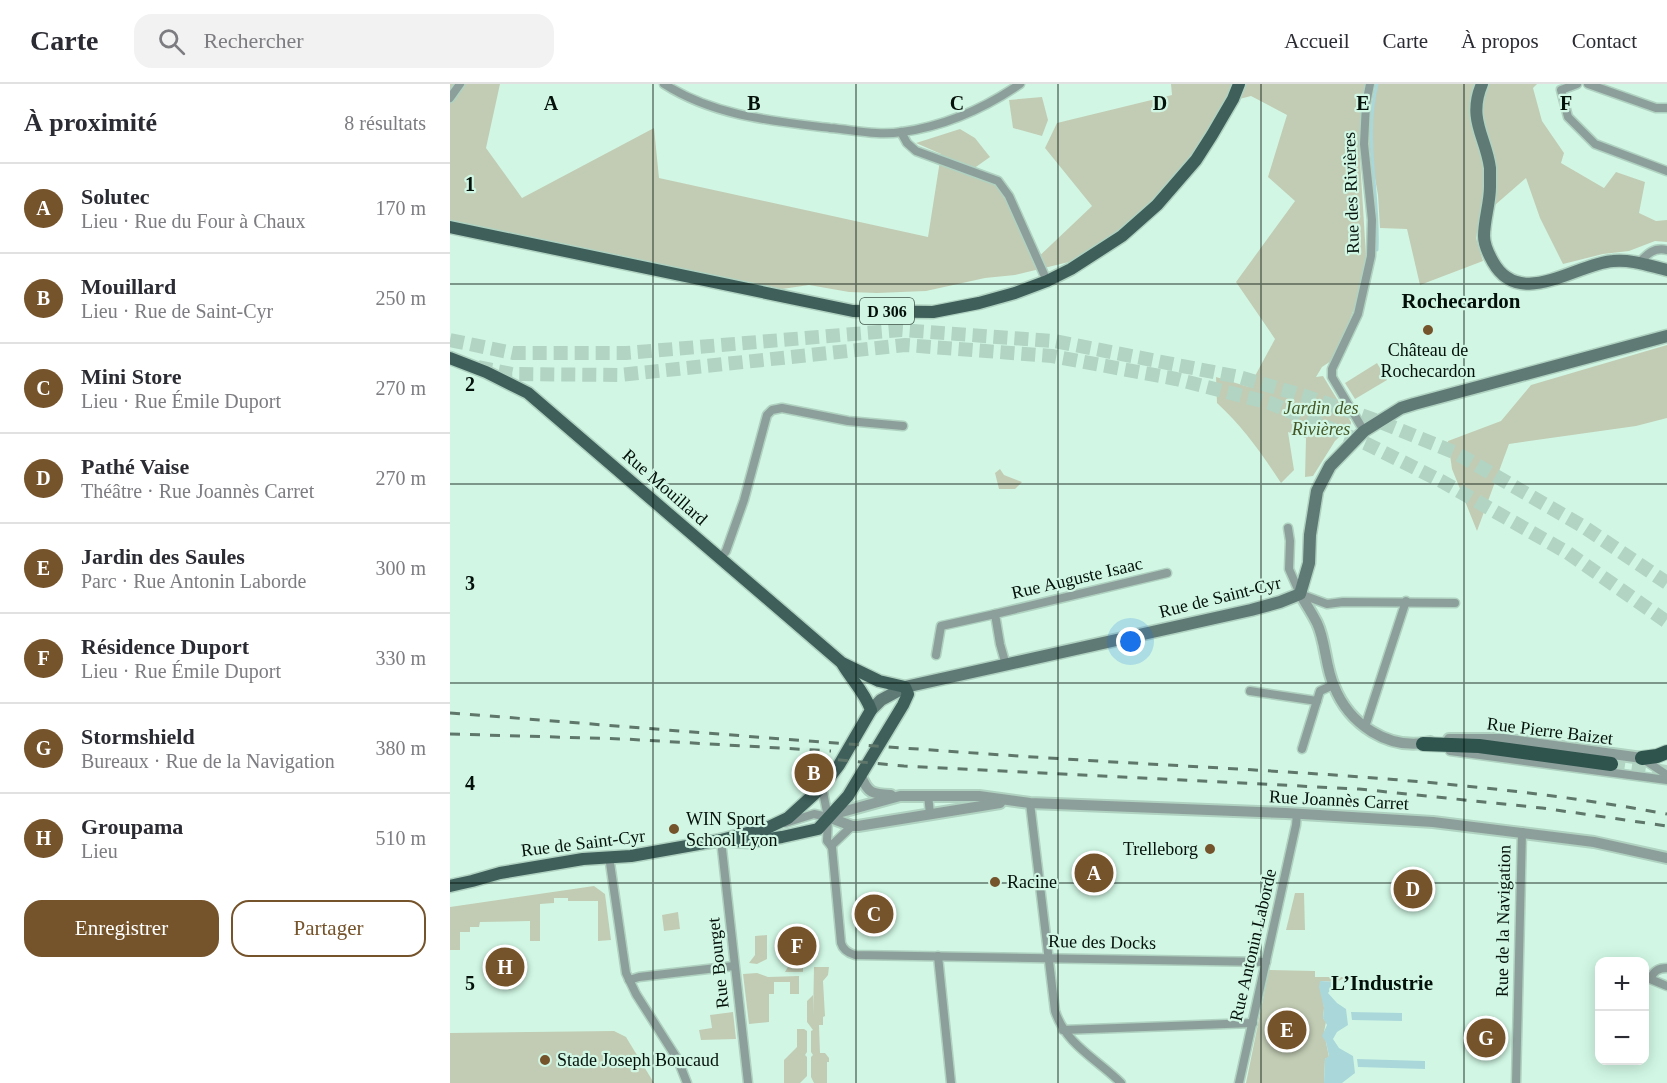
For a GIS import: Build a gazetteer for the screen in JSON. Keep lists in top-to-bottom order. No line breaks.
{"streets":{"main road":["D 306","Rue Mouillard","Rue de Saint-Cyr"],"street":["Rue des Rivières","Rue Auguste Isaac","Rue Pierre Baizet","Rue Joannès Carret","Rue de la Navigation","Rue des Docks","Rue Antonin Laborde","Rue Bourget"]},"crossings":[["Rue des Rivières","Rue de Saint-Cyr"],["Rue Mouillard","Rue de Saint-Cyr"],["Rue Auguste Isaac","Rue de Saint-Cyr"],["Rue de Saint-Cyr","Rue Pierre Baizet"],["Rue de Saint-Cyr","Rue Joannès Carret"],["Rue de Saint-Cyr","Rue Bourget"],["Rue Joannès Carret","Rue de la Navigation"],["Rue Joannès Carret","Rue Antonin Laborde"],["Rue des Docks","Rue Antonin Laborde"]],"districts":["Rochecardon","L’Industrie"],"parks":["Jardin des Rivières"],"places":["Château de Rochecardon","WIN Sport School Lyon","Trelleborg","Racine","Stade Joseph Boucaud"],"page":{"header":"Carte","search":"Rechercher","nav":["Accueil","Carte","À propos","Contact"],"heading":["À proximité","8 résultats"],"list":[{"mark":"A","name":"Solutec","note":"Lieu · Rue du Four à Chaux","value":"170 m"},{"mark":"B","name":"Mouillard","note":"Lieu · Rue de Saint-Cyr","value":"250 m"},{"mark":"C","name":"Mini Store","note":"Lieu · Rue Émile Duport","value":"270 m"},{"mark":"D","name":"Pathé Vaise","note":"Théâtre · Rue Joannès Carret","value":"270 m"},{"mark":"E","name":"Jardin des Saules","note":"Parc · Rue Antonin Laborde","value":"300 m"},{"mark":"F","name":"Résidence Duport","note":"Lieu · Rue Émile Duport","value":"330 m"},{"mark":"G","name":"Stormshield","note":"Bureaux · Rue de la Navigation","value":"380 m"},{"mark":"H","name":"Groupama","note":"Lieu","value":"510 m"}],"pins":["B","A","D","C","F","H","E","G"],"buttons":["Enregistrer","Partager"],"map_buttons":["+","−"]},"grid":{"columns":["A","B","C","D","E","F"],"rows":["1","2","3","4","5"]}}
